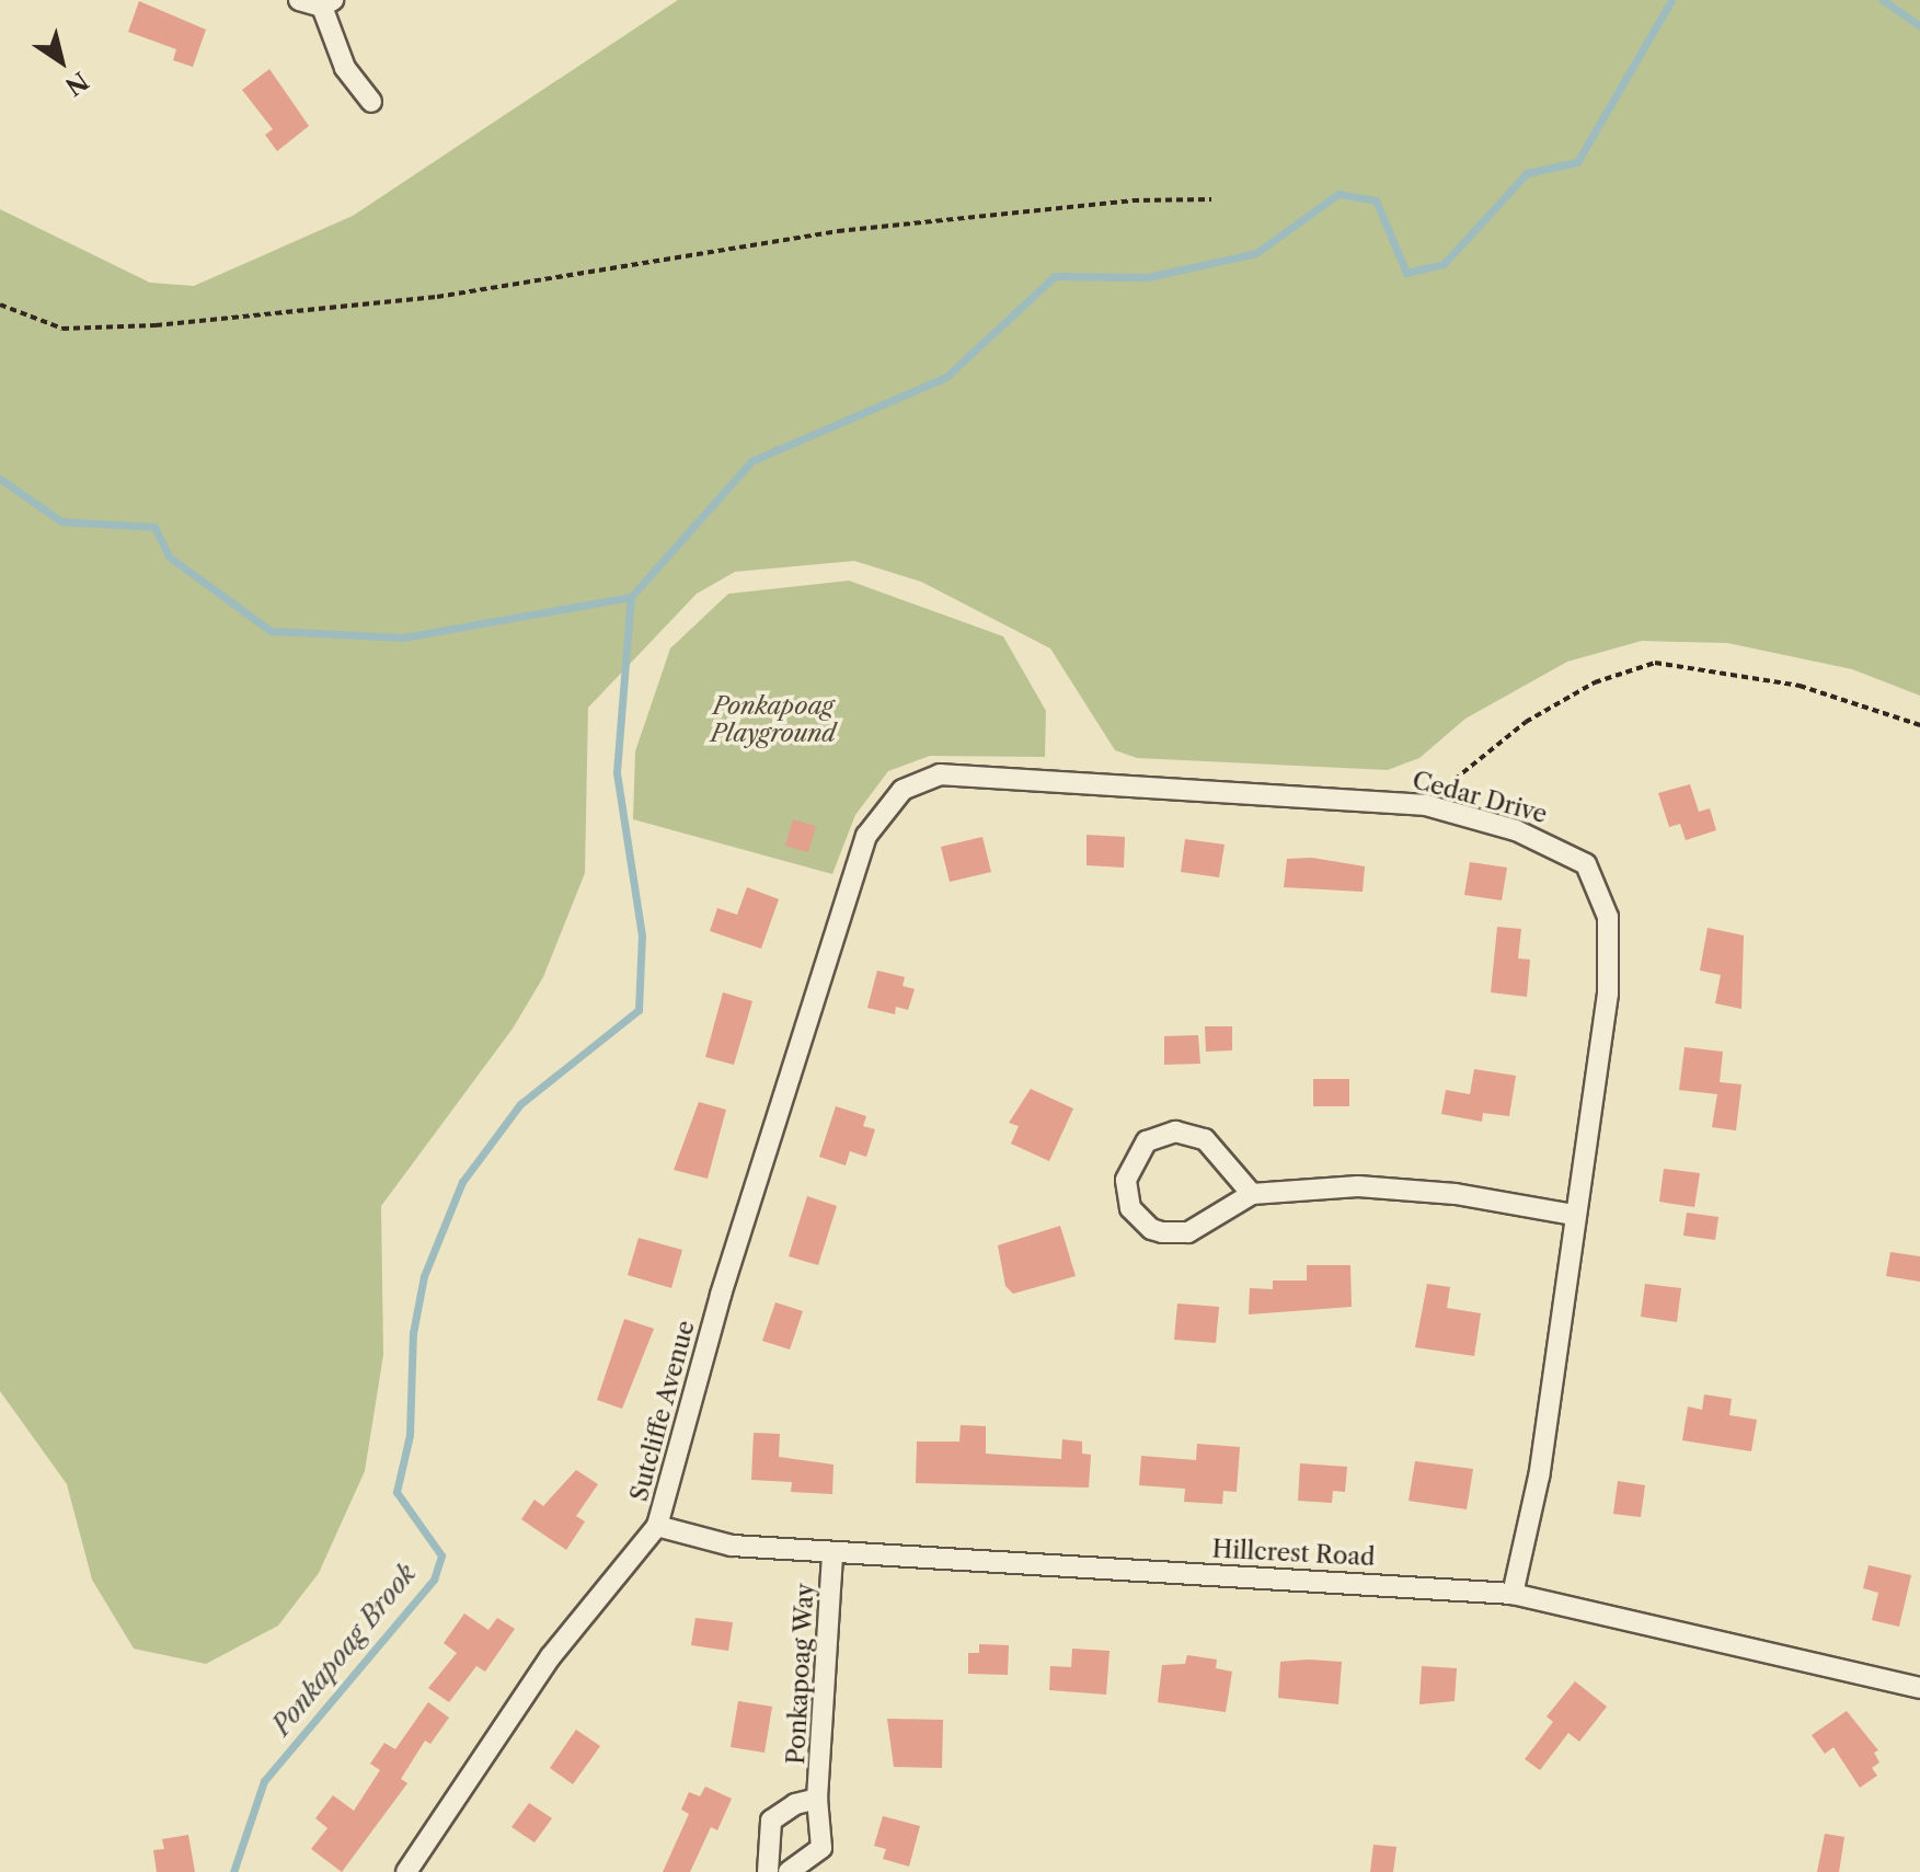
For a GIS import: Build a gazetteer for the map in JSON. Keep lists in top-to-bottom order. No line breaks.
{"streets":{"street":["Cedar Drive","Sutcliffe Avenue","Hillcrest Road","Ponkapoag Way"]},"crossings":[["Cedar Drive","Sutcliffe Avenue"],["Cedar Drive","Hillcrest Road"],["Sutcliffe Avenue","Hillcrest Road"],["Hillcrest Road","Ponkapoag Way"]],"water":["Ponkapoag Brook"],"parks":["Ponkapoag Playground"],"north":"bottom right"}
